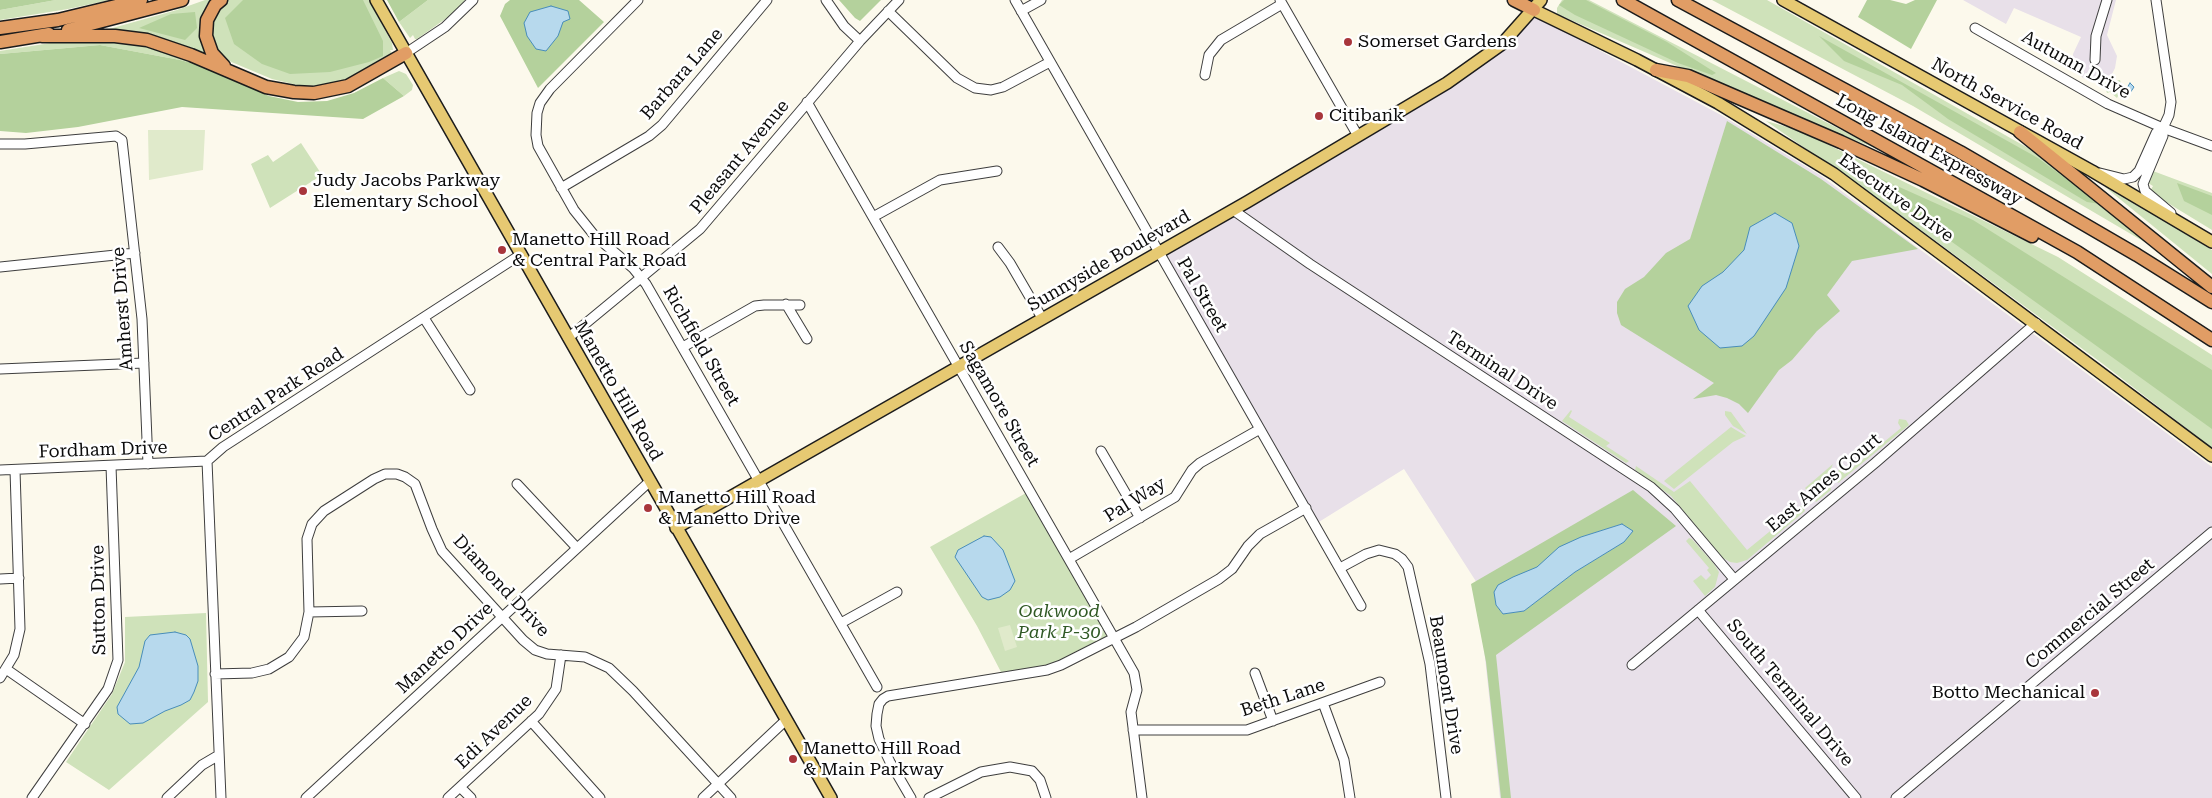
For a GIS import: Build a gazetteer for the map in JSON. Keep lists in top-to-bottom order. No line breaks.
{"streets":{"highway":["Long Island Expressway"],"main road":["North Service Road","Executive Drive","Sunnyside Boulevard","Manetto Hill Road"],"street":["Autumn Drive","Barbara Lane","Pleasant Avenue","Pal Street","Amherst Drive","Richfield Street","Terminal Drive","Central Park Road","Sagamore Street","Fordham Drive","East Ames Court","Pal Way","Diamond Drive","Sutton Drive","Commercial Street","Manetto Drive","Beaumont Drive","South Terminal Drive","Beth Lane","Edi Avenue"]},"crossings":[["Barbara Lane","Richfield Street"],["Pleasant Avenue","Richfield Street"],["Pleasant Avenue","Manetto Hill Road"],["Pleasant Avenue","Sagamore Street"],["Executive Drive","Sunnyside Boulevard"],["Executive Drive","East Ames Court"],["Sunnyside Boulevard","Pal Street"],["Sunnyside Boulevard","Richfield Street"],["Sunnyside Boulevard","Terminal Drive"],["Sunnyside Boulevard","Manetto Hill Road"],["Sunnyside Boulevard","Sagamore Street"],["Pal Street","Pal Way"],["Pal Street","Beaumont Drive"],["Amherst Drive","Fordham Drive"],["Terminal Drive","East Ames Court"],["Manetto Hill Road","Central Park Road"],["Manetto Hill Road","Manetto Drive"],["Central Park Road","Fordham Drive"],["Central Park Road","Diamond Drive"],["Sagamore Street","Pal Way"],["Sagamore Street","Beth Lane"],["Fordham Drive","Sutton Drive"],["East Ames Court","South Terminal Drive"],["Diamond Drive","Manetto Drive"],["Diamond Drive","Edi Avenue"]],"parks":["Oakwood Park P-30"],"places":["Somerset Gardens","Citibank","Judy Jacobs Parkway Elementary School","Manetto Hill Road & Central Park Road","Manetto Hill Road & Manetto Drive","Botto Mechanical","Manetto Hill Road & Main Parkway"]}
